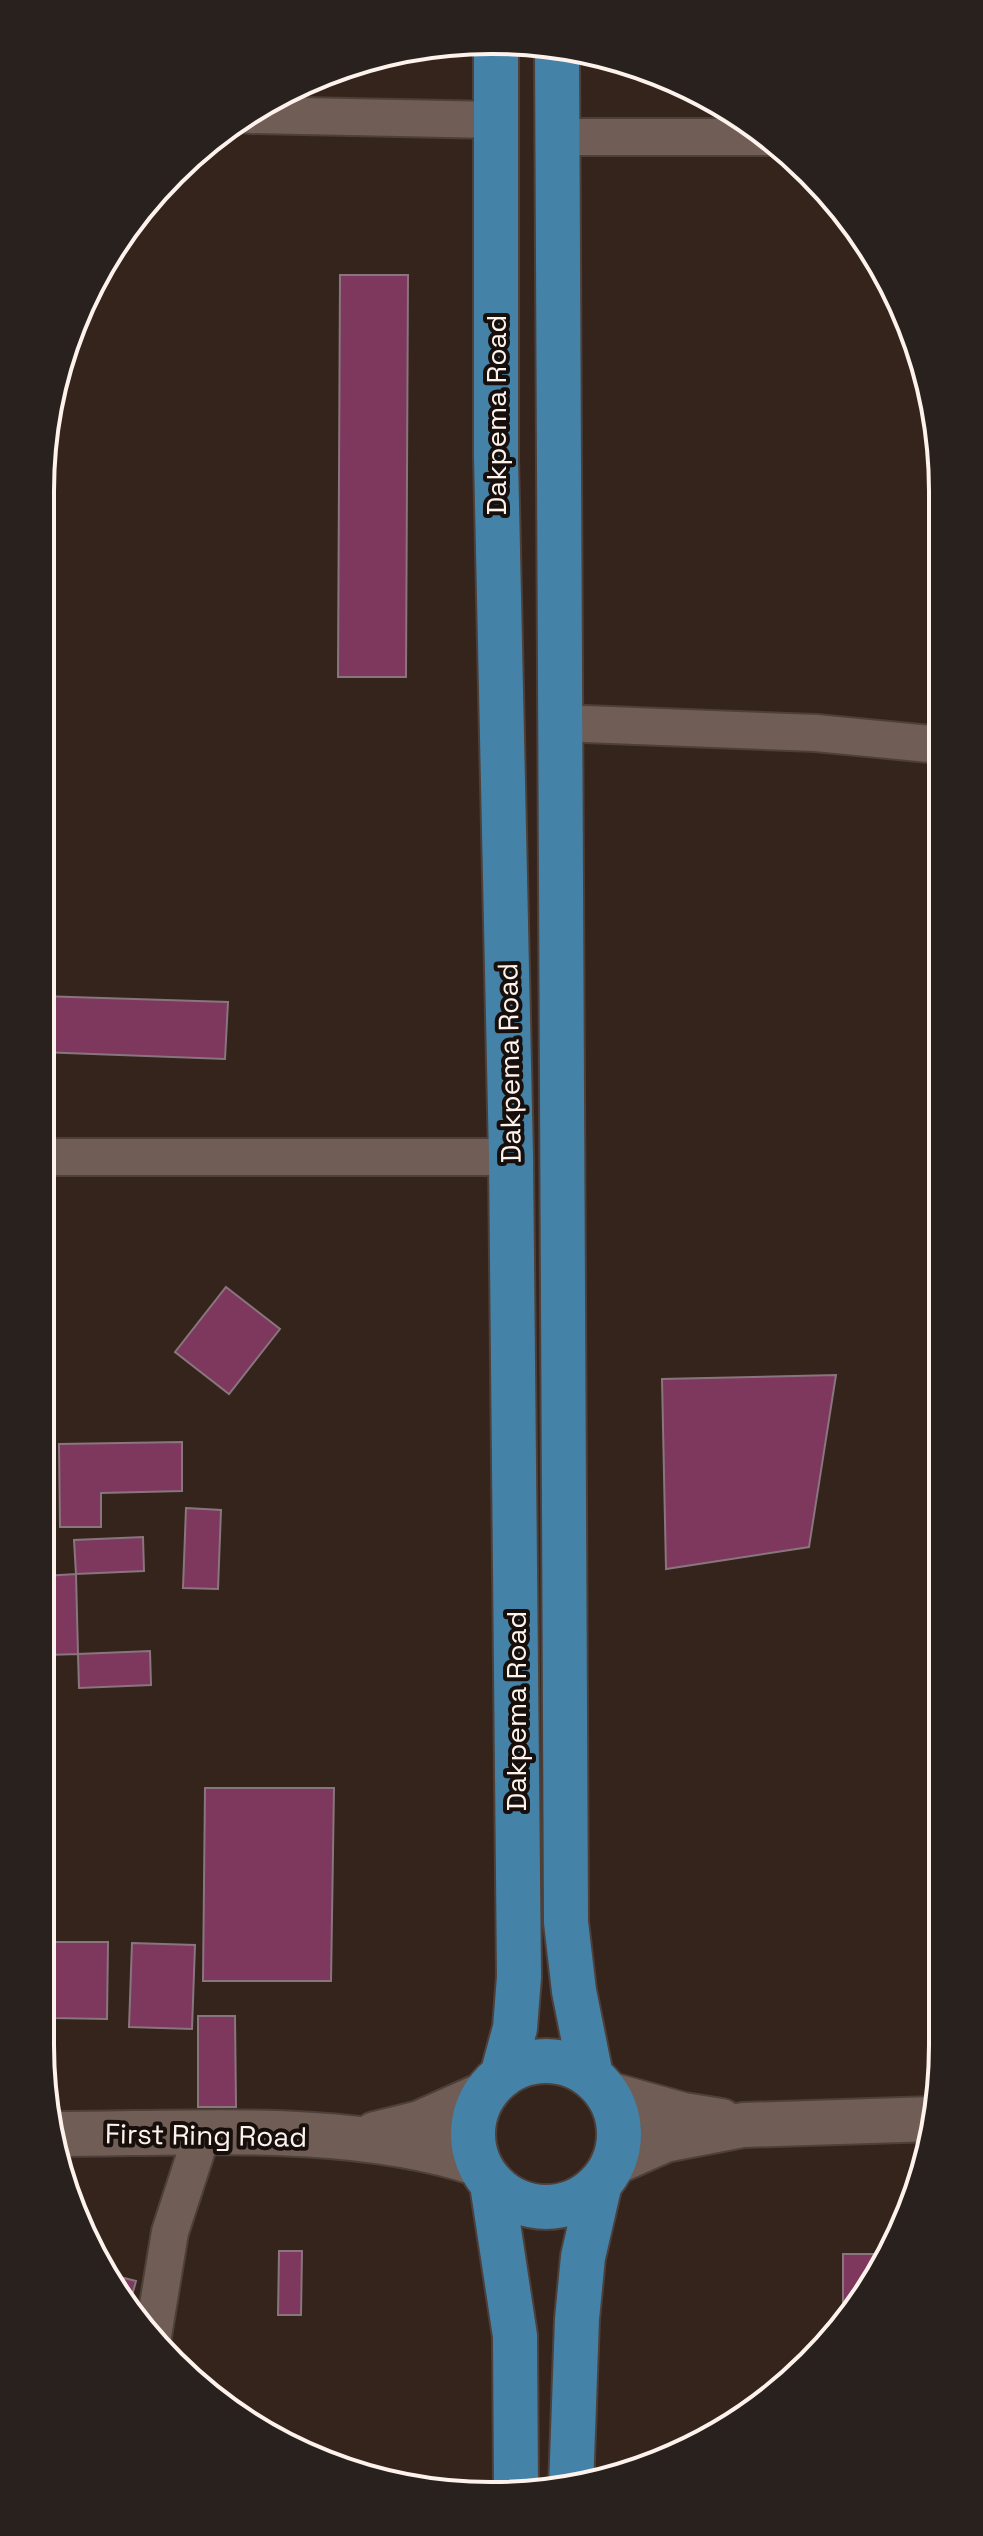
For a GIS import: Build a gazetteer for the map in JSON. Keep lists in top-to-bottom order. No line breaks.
{"streets":{"highway":["Dakpema Road"],"street":["First Ring Road"]},"crossings":[["Dakpema Road","First Ring Road"]]}
